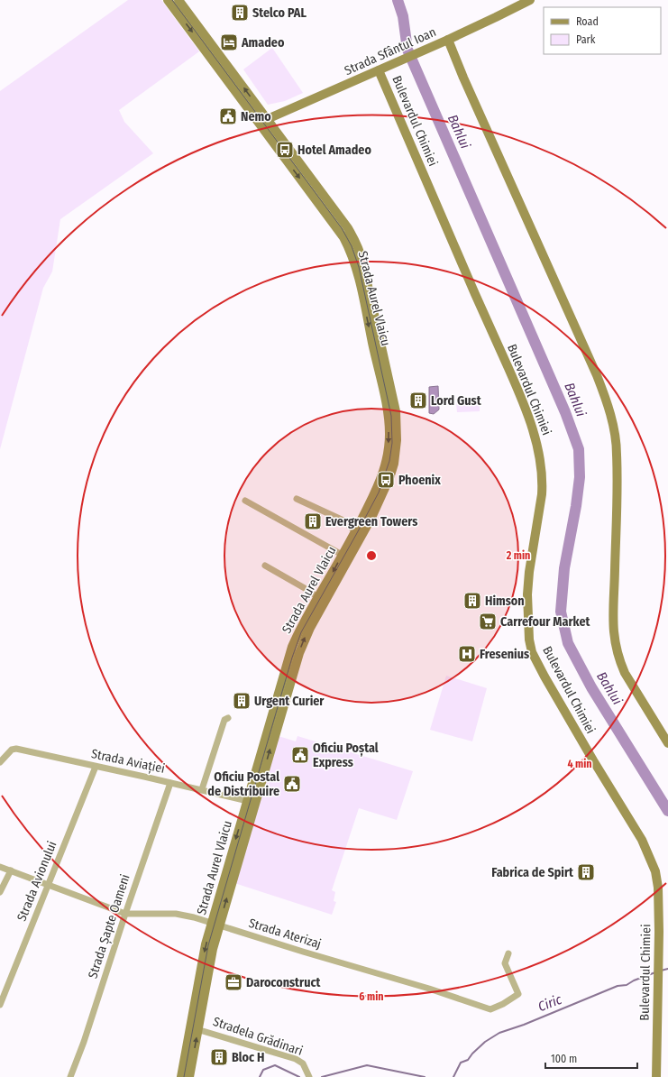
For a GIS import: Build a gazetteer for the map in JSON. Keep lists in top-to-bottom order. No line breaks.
{"streets":{"main road":["Strada Sfântul Ioan","Bulevardul Chimiei","Strada Aurel Vlaicu"],"street":["Strada Aviației","Strada Avionului","Strada Șapte Oameni","Strada Aterizaj","Stradela Grădinari"]},"crossings":[["Strada Sfântul Ioan","Bulevardul Chimiei"],["Strada Sfântul Ioan","Strada Aurel Vlaicu"],["Strada Aurel Vlaicu","Strada Aviației"],["Strada Aurel Vlaicu","Strada Aterizaj"],["Strada Aurel Vlaicu","Stradela Grădinari"],["Strada Aviației","Strada Avionului"],["Strada Aviației","Strada Șapte Oameni"],["Strada Avionului","Strada Aterizaj"],["Strada Șapte Oameni","Strada Aterizaj"]],"water":["Bahlui","Ciric"],"places":{"building":["Stelco PAL","Lord Gust","Evergreen Towers","Himson","Urgent Curier","Fabrica de Spirt","Bloc H"],"hotel":["Amadeo"],"public building":["Nemo","Oficiu Poștal Express","Oficiu Postal de Distribuire"],"bus stop":["Hotel Amadeo","Phoenix"],"supermarket":["Carrefour Market"],"hospital":["Fresenius"],"office":["Daroconstruct"]},"legend":["Road","Park"],"scale_bar":"100 m","rings":["2 min","4 min","6 min"]}
